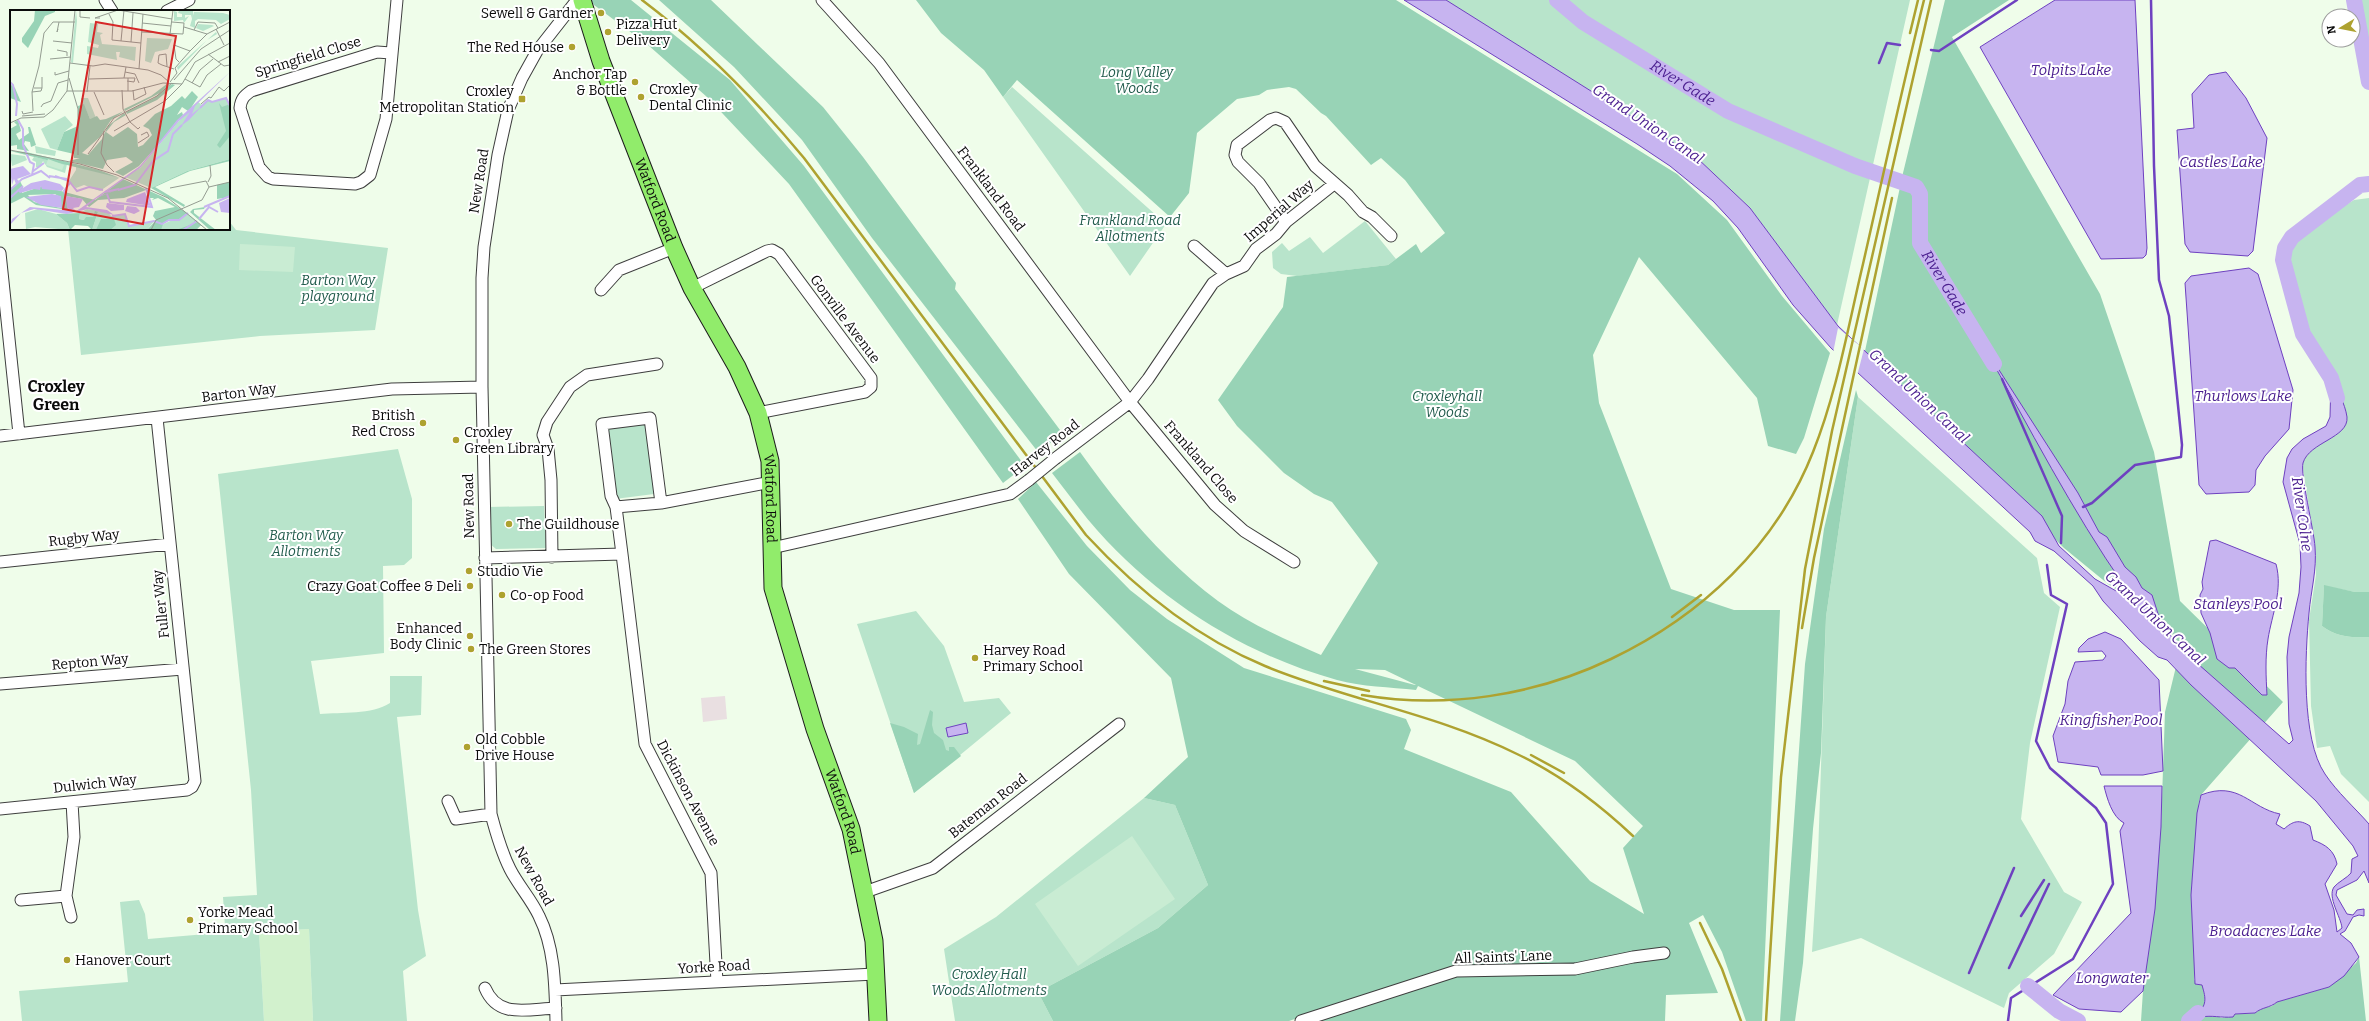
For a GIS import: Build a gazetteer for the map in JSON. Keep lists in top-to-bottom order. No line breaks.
{"streets":{"main road":["Watford Road"],"street":["Springfield Close","New Road","Frankland Road","Imperial Way","Gonville Avenue","Barton Way","Harvey Road","Frankland Close","Rugby Way","Fuller Way","Repton Way","Dulwich Way","Dickinson Avenue","Bateman Road","All Saints' Lane","Yorke Road"]},"crossings":[["New Road","Barton Way"],["New Road","Yorke Road"],["Frankland Road","Harvey Road"],["Frankland Road","Frankland Close"],["Watford Road","Gonville Avenue"],["Watford Road","Harvey Road"],["Watford Road","Bateman Road"],["Watford Road","Yorke Road"],["Imperial Way","Harvey Road"],["Barton Way","Fuller Way"],["Harvey Road","Frankland Close"],["Rugby Way","Fuller Way"],["Fuller Way","Repton Way"],["Fuller Way","Dulwich Way"],["Dickinson Avenue","Yorke Road"]],"districts":["Croxley Green"],"water":["Tolpits Lake","River Gade","Grand Union Canal","Castles Lake","Thurlows Lake","River Colne","Stanleys Pool","Kingfisher Pool","Broadacres Lake","Longwater"],"parks":["Long Valley Woods","Frankland Road Allotments","Barton Way playground","Croxleyhall Woods","Barton Way Allotments","Croxley Hall Woods Allotments"],"places":{"other":["Sewell & Gardner","Pizza Hut Delivery","The Red House","Anchor Tap & Bottle","Croxley Dental Clinic","British Red Cross","Croxley Green Library","The Guildhouse","Studio Vie","Crazy Goat Coffee & Deli","Co-op Food","Enhanced Body Clinic","The Green Stores","Harvey Road Primary School","Old Cobble Drive House","Yorke Mead Primary School","Hanover Court"],"transit":["Croxley Metropolitan Station"]},"north":"left"}
